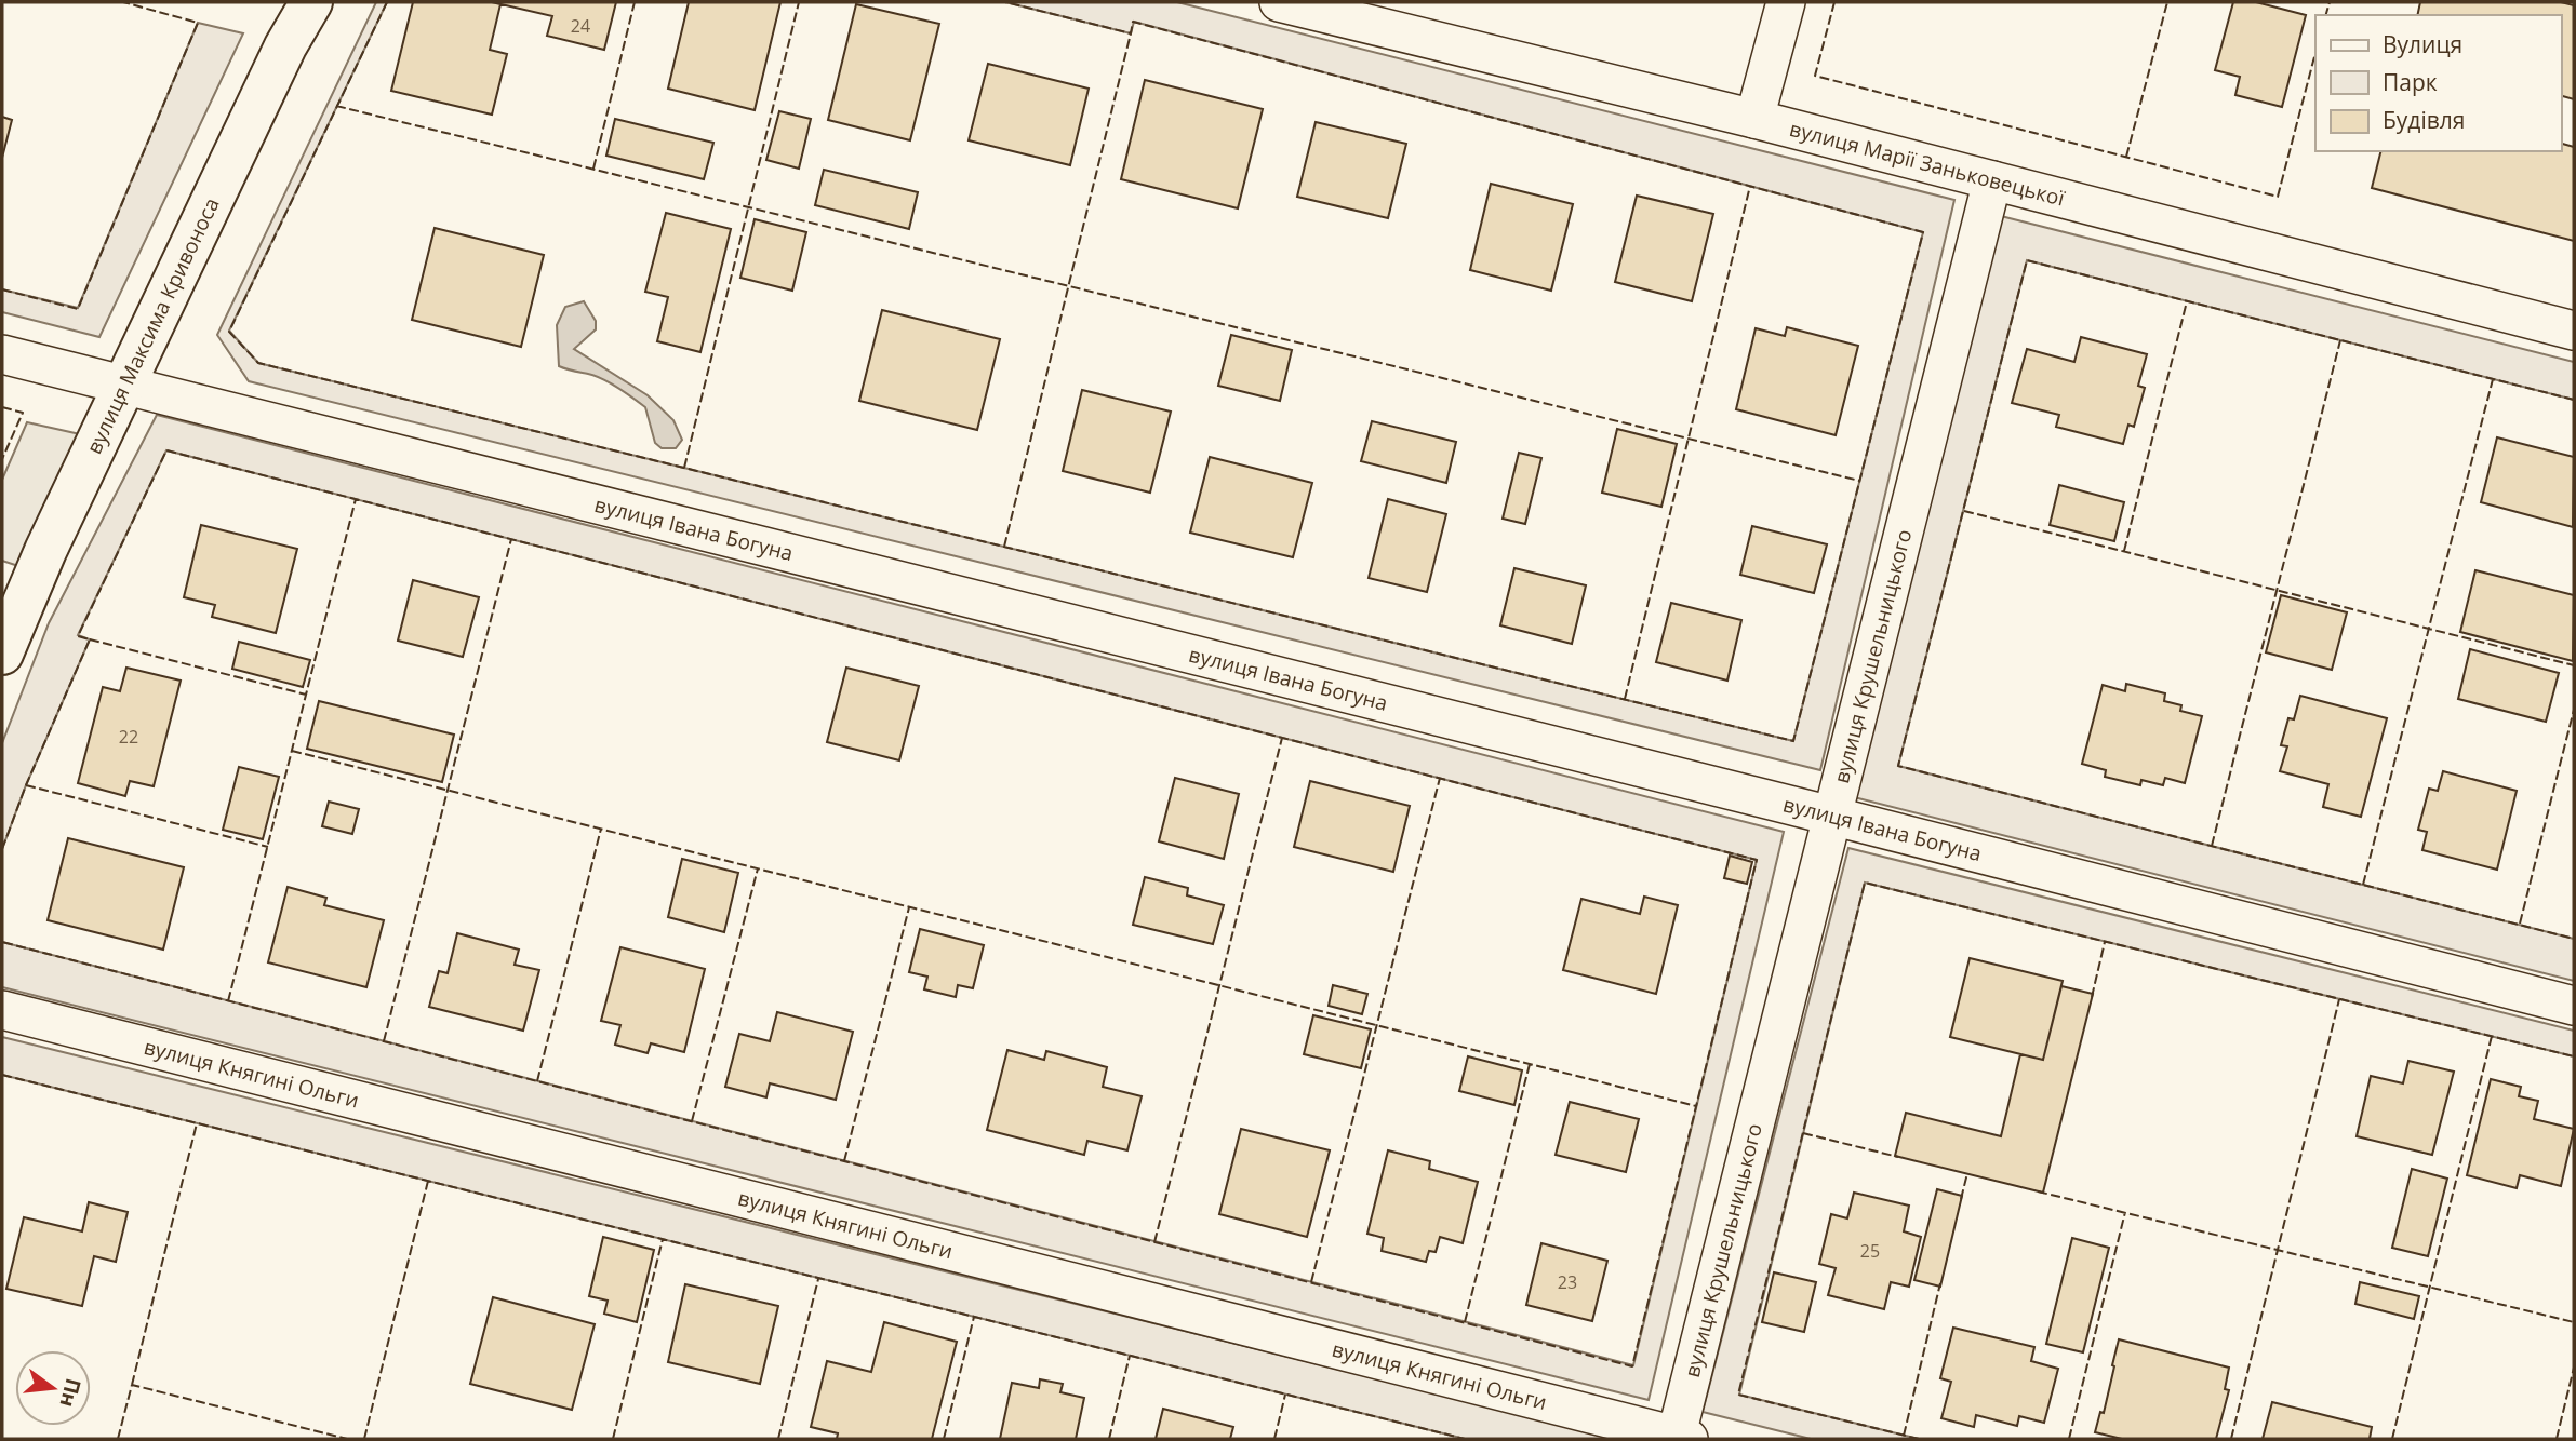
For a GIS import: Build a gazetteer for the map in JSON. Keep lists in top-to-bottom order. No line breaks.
{"streets":{"street":["вулиця Марії Заньковецької","вулиця Максима Кривоноса","вулиця Івана Богуна","вулиця Крушельницького","вулиця Княгині Ольги"]},"crossings":[["вулиця Марії Заньковецької","вулиця Крушельницького"],["вулиця Максима Кривоноса","вулиця Івана Богуна"],["вулиця Івана Богуна","вулиця Крушельницького"],["вулиця Крушельницького","вулиця Княгині Ольги"]],"house_numbers":["24","22","25","23"],"legend":["Вулиця","Парк","Будівля"],"north":"right"}
